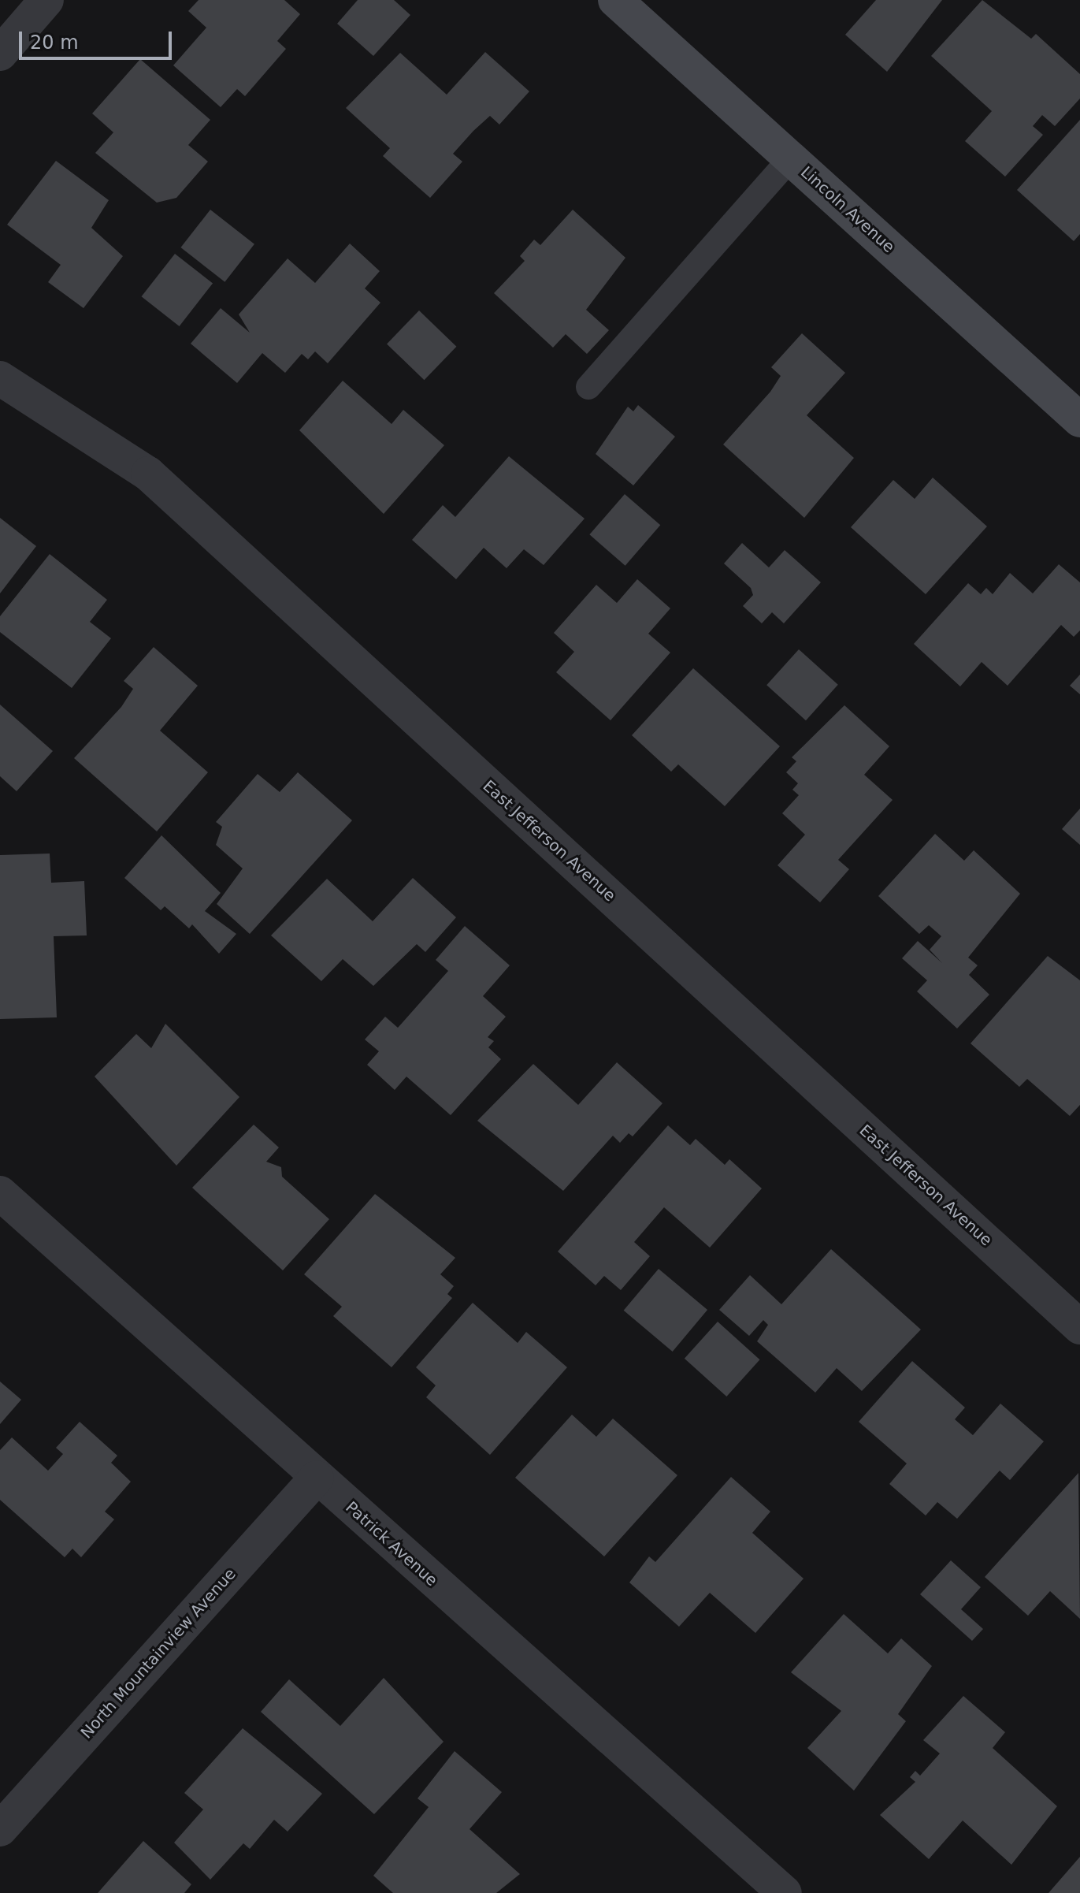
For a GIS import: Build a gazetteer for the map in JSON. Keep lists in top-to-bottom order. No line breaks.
{"streets":{"street":["Lincoln Avenue","East Jefferson Avenue","Patrick Avenue","North Mountainview Avenue"]},"crossings":[["Patrick Avenue","North Mountainview Avenue"]],"scale_bar":"20 m"}
